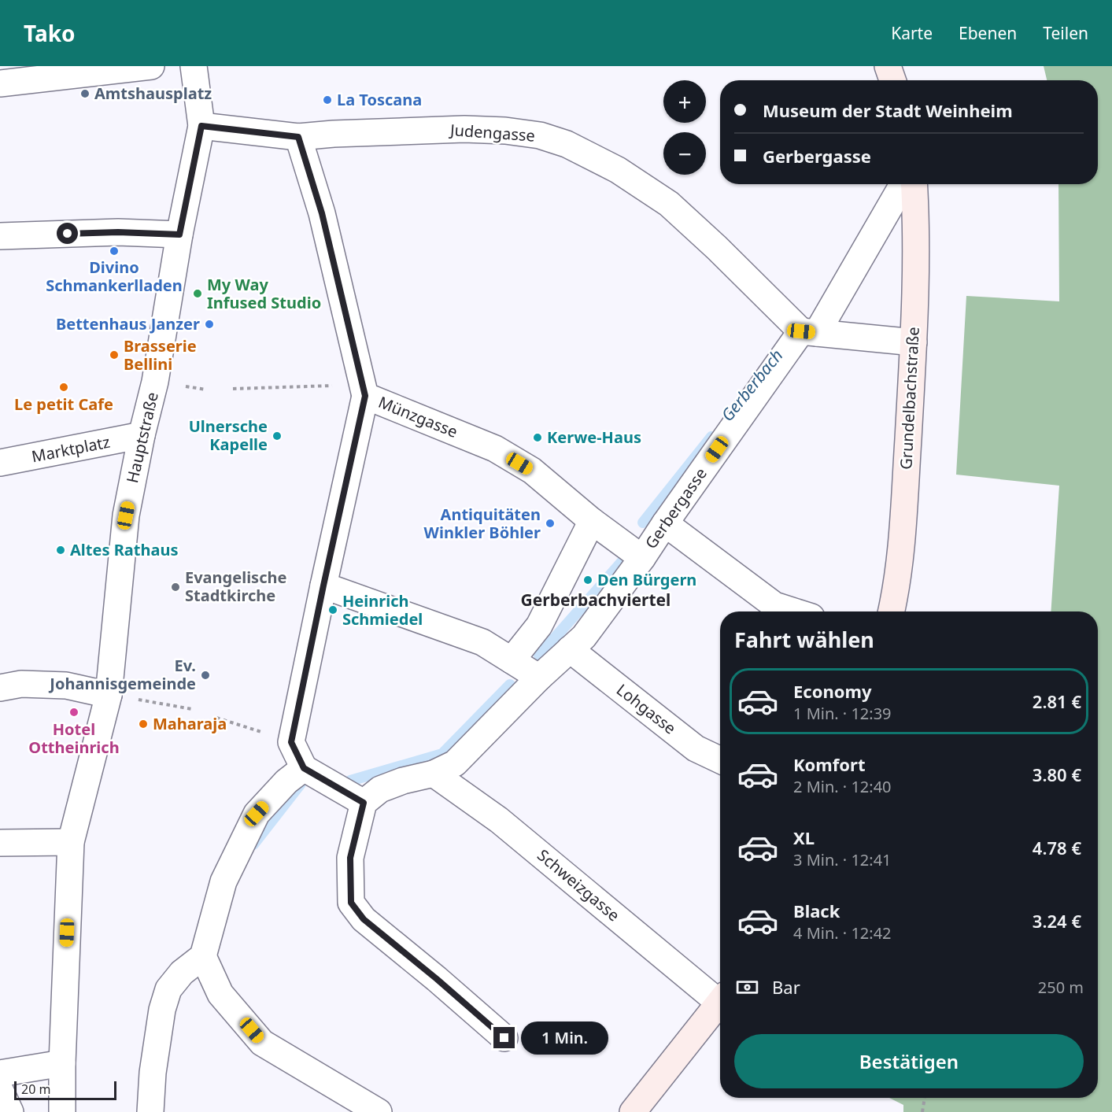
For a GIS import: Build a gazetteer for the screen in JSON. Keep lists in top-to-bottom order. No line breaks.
{"streets":{"main road":["Grundelbachstraße"],"street":["Judengasse","Münzgasse","Hauptstraße","Marktplatz","Gerbergasse","Lohgasse","Schweizgasse"]},"crossings":[["Judengasse","Münzgasse"],["Judengasse","Hauptstraße"],["Judengasse","Gerbergasse"],["Münzgasse","Gerbergasse"],["Hauptstraße","Marktplatz"],["Gerbergasse","Lohgasse"],["Gerbergasse","Schweizgasse"]],"districts":["Gerberbachviertel"],"water":["Gerberbach"],"places":["Amtshausplatz","La Toscana","Divino Schmankerlladen","My Way Infused Studio","Bettenhaus Janzer","Brasserie Bellini","Le petit Cafe","Ulnersche Kapelle","Kerwe-Haus","Antiquitäten Winkler Böhler","Altes Rathaus","Den Bürgern","Evangelische Stadtkirche","Heinrich Schmiedel","Ev. Johannisgemeinde","Hotel Ottheinrich","Maharaja"],"scale_bar":"20 m","page":{"header":"Tako","nav":["Karte","Ebenen","Teilen"],"map_buttons":["+","−"],"banner":["Museum der Stadt Weinheim","Gerbergasse"],"heading":"Fahrt wählen","list":[{"name":"Economy","note":"1 Min. · 12:39","value":"2.81 €"},{"name":"Komfort","note":"2 Min. · 12:40","value":"3.80 €"},{"name":"XL","note":"3 Min. · 12:41","value":"4.78 €"},{"name":"Black","note":"4 Min. · 12:42","value":"3.24 €"}],"pay":["Bar","250 m"],"bubble":"1 Min.","buttons":"Bestätigen","scale":"20 m"}}
